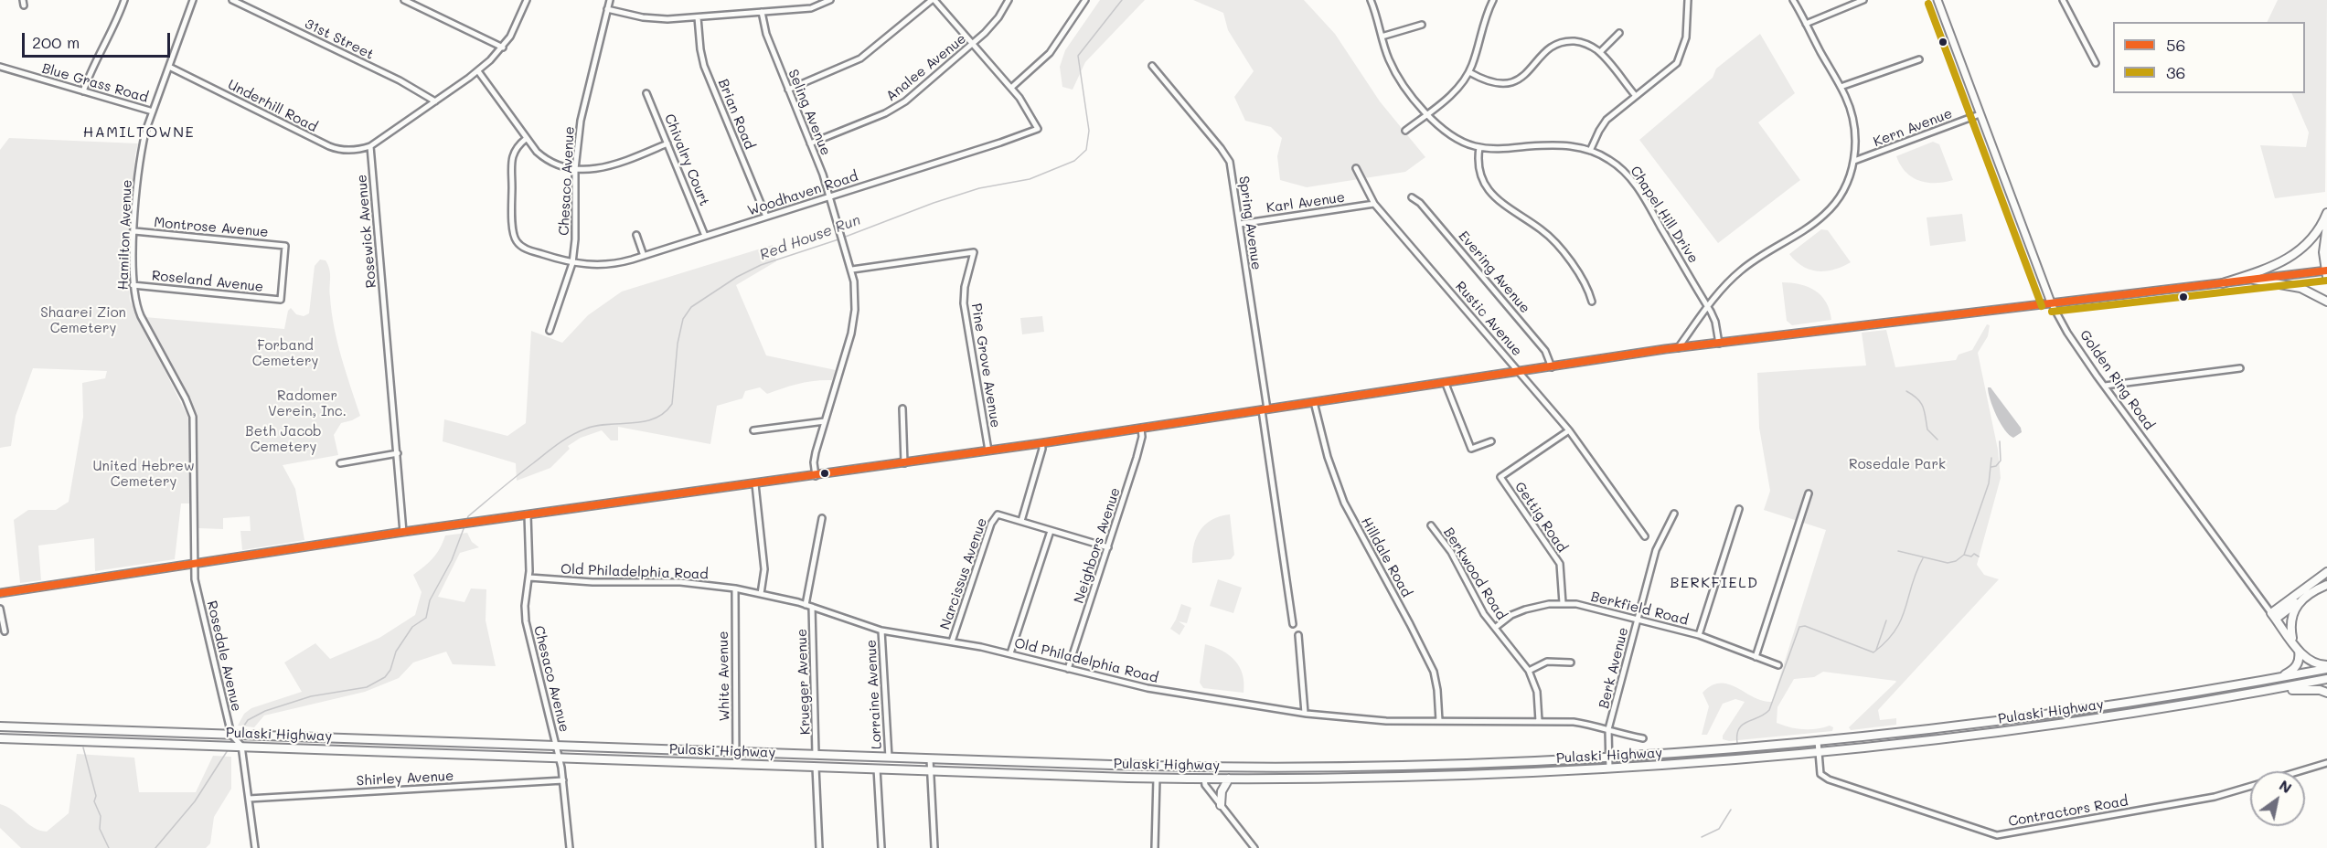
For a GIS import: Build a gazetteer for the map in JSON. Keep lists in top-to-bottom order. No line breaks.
{"streets":{"highway":["Golden Ring Road","Pulaski Highway"],"street":["31st Street","Analee Avenue","Blue Grass Road","Underhill Road","Seling Avenue","Brian Road","Kern Avenue","Chivalry Court","Chesaco Avenue","Woodhaven Road","Karl Avenue","Chapel Hill Drive","Spring Avenue","Montrose Avenue","Rosewick Avenue","Hamilton Avenue","Evering Avenue","Roseland Avenue","Rustic Avenue","Pine Grove Avenue","Gettig Road","Neighbors Avenue","Hilldale Road","Old Philadelphia Road","Narcissus Avenue","Berkwood Road","Berkfield Road","Rosedale Avenue","Berk Avenue","White Avenue","Krueger Avenue","Lorraine Avenue","Shirley Avenue","Contractors Road"]},"crossings":[["Analee Avenue","Seling Avenue"],["Blue Grass Road","Hamilton Avenue"],["Underhill Road","Rosewick Avenue"],["Underhill Road","Hamilton Avenue"],["Seling Avenue","Woodhaven Road"],["Seling Avenue","Pine Grove Avenue"],["Brian Road","Woodhaven Road"],["Kern Avenue","Golden Ring Road"],["Chivalry Court","Woodhaven Road"],["Chesaco Avenue","Woodhaven Road"],["Chesaco Avenue","Old Philadelphia Road"],["Chesaco Avenue","Pulaski Highway"],["Chesaco Avenue","Shirley Avenue"],["Karl Avenue","Spring Avenue"],["Karl Avenue","Rustic Avenue"],["Montrose Avenue","Hamilton Avenue"],["Montrose Avenue","Roseland Avenue"],["Hamilton Avenue","Roseland Avenue"],["Hamilton Avenue","Rosedale Avenue"],["Rustic Avenue","Gettig Road"],["Gettig Road","Berkfield Road"],["Neighbors Avenue","Old Philadelphia Road"],["Hilldale Road","Old Philadelphia Road"],["Old Philadelphia Road","Narcissus Avenue"],["Old Philadelphia Road","Berkwood Road"],["Old Philadelphia Road","Berk Avenue"],["Old Philadelphia Road","White Avenue"],["Old Philadelphia Road","Krueger Avenue"],["Old Philadelphia Road","Lorraine Avenue"],["Berkwood Road","Berkfield Road"],["Berkfield Road","Berk Avenue"],["Rosedale Avenue","Pulaski Highway"],["Berk Avenue","Pulaski Highway"],["White Avenue","Pulaski Highway"],["Krueger Avenue","Pulaski Highway"],["Lorraine Avenue","Pulaski Highway"],["Pulaski Highway","Contractors Road"]],"districts":["HAMILTOWNE","BERKFIELD"],"water":["Red House Run"],"parks":["Shaarei Zion Cemetery","Forband Cemetery","Radomer Verein, Inc.","Beth Jacob Cemetery","Rosedale Park","United Hebrew Cemetery"],"lines":["transit line 36","transit line 56"],"legend":["56","36"],"scale_bar":"200 m","north":"top right"}
